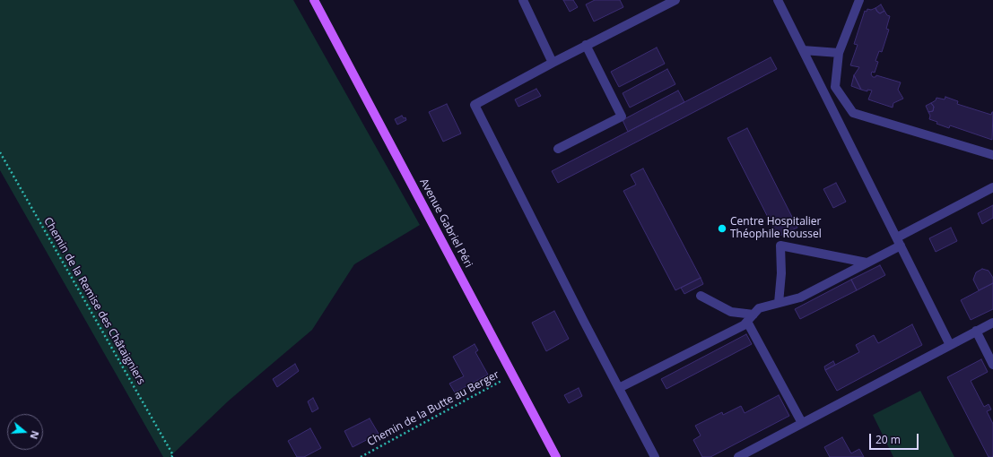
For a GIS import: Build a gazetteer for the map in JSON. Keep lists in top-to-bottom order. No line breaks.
{"streets":{"main road":["Avenue Gabriel Péri"],"path":["Chemin de la Remise des Châtaigniers","Chemin de la Butte au Berger"]},"crossings":[["Avenue Gabriel Péri","Chemin de la Butte au Berger"]],"places":["Centre Hospitalier Théophile Roussel"],"scale_bar":"20 m","north":"right"}
